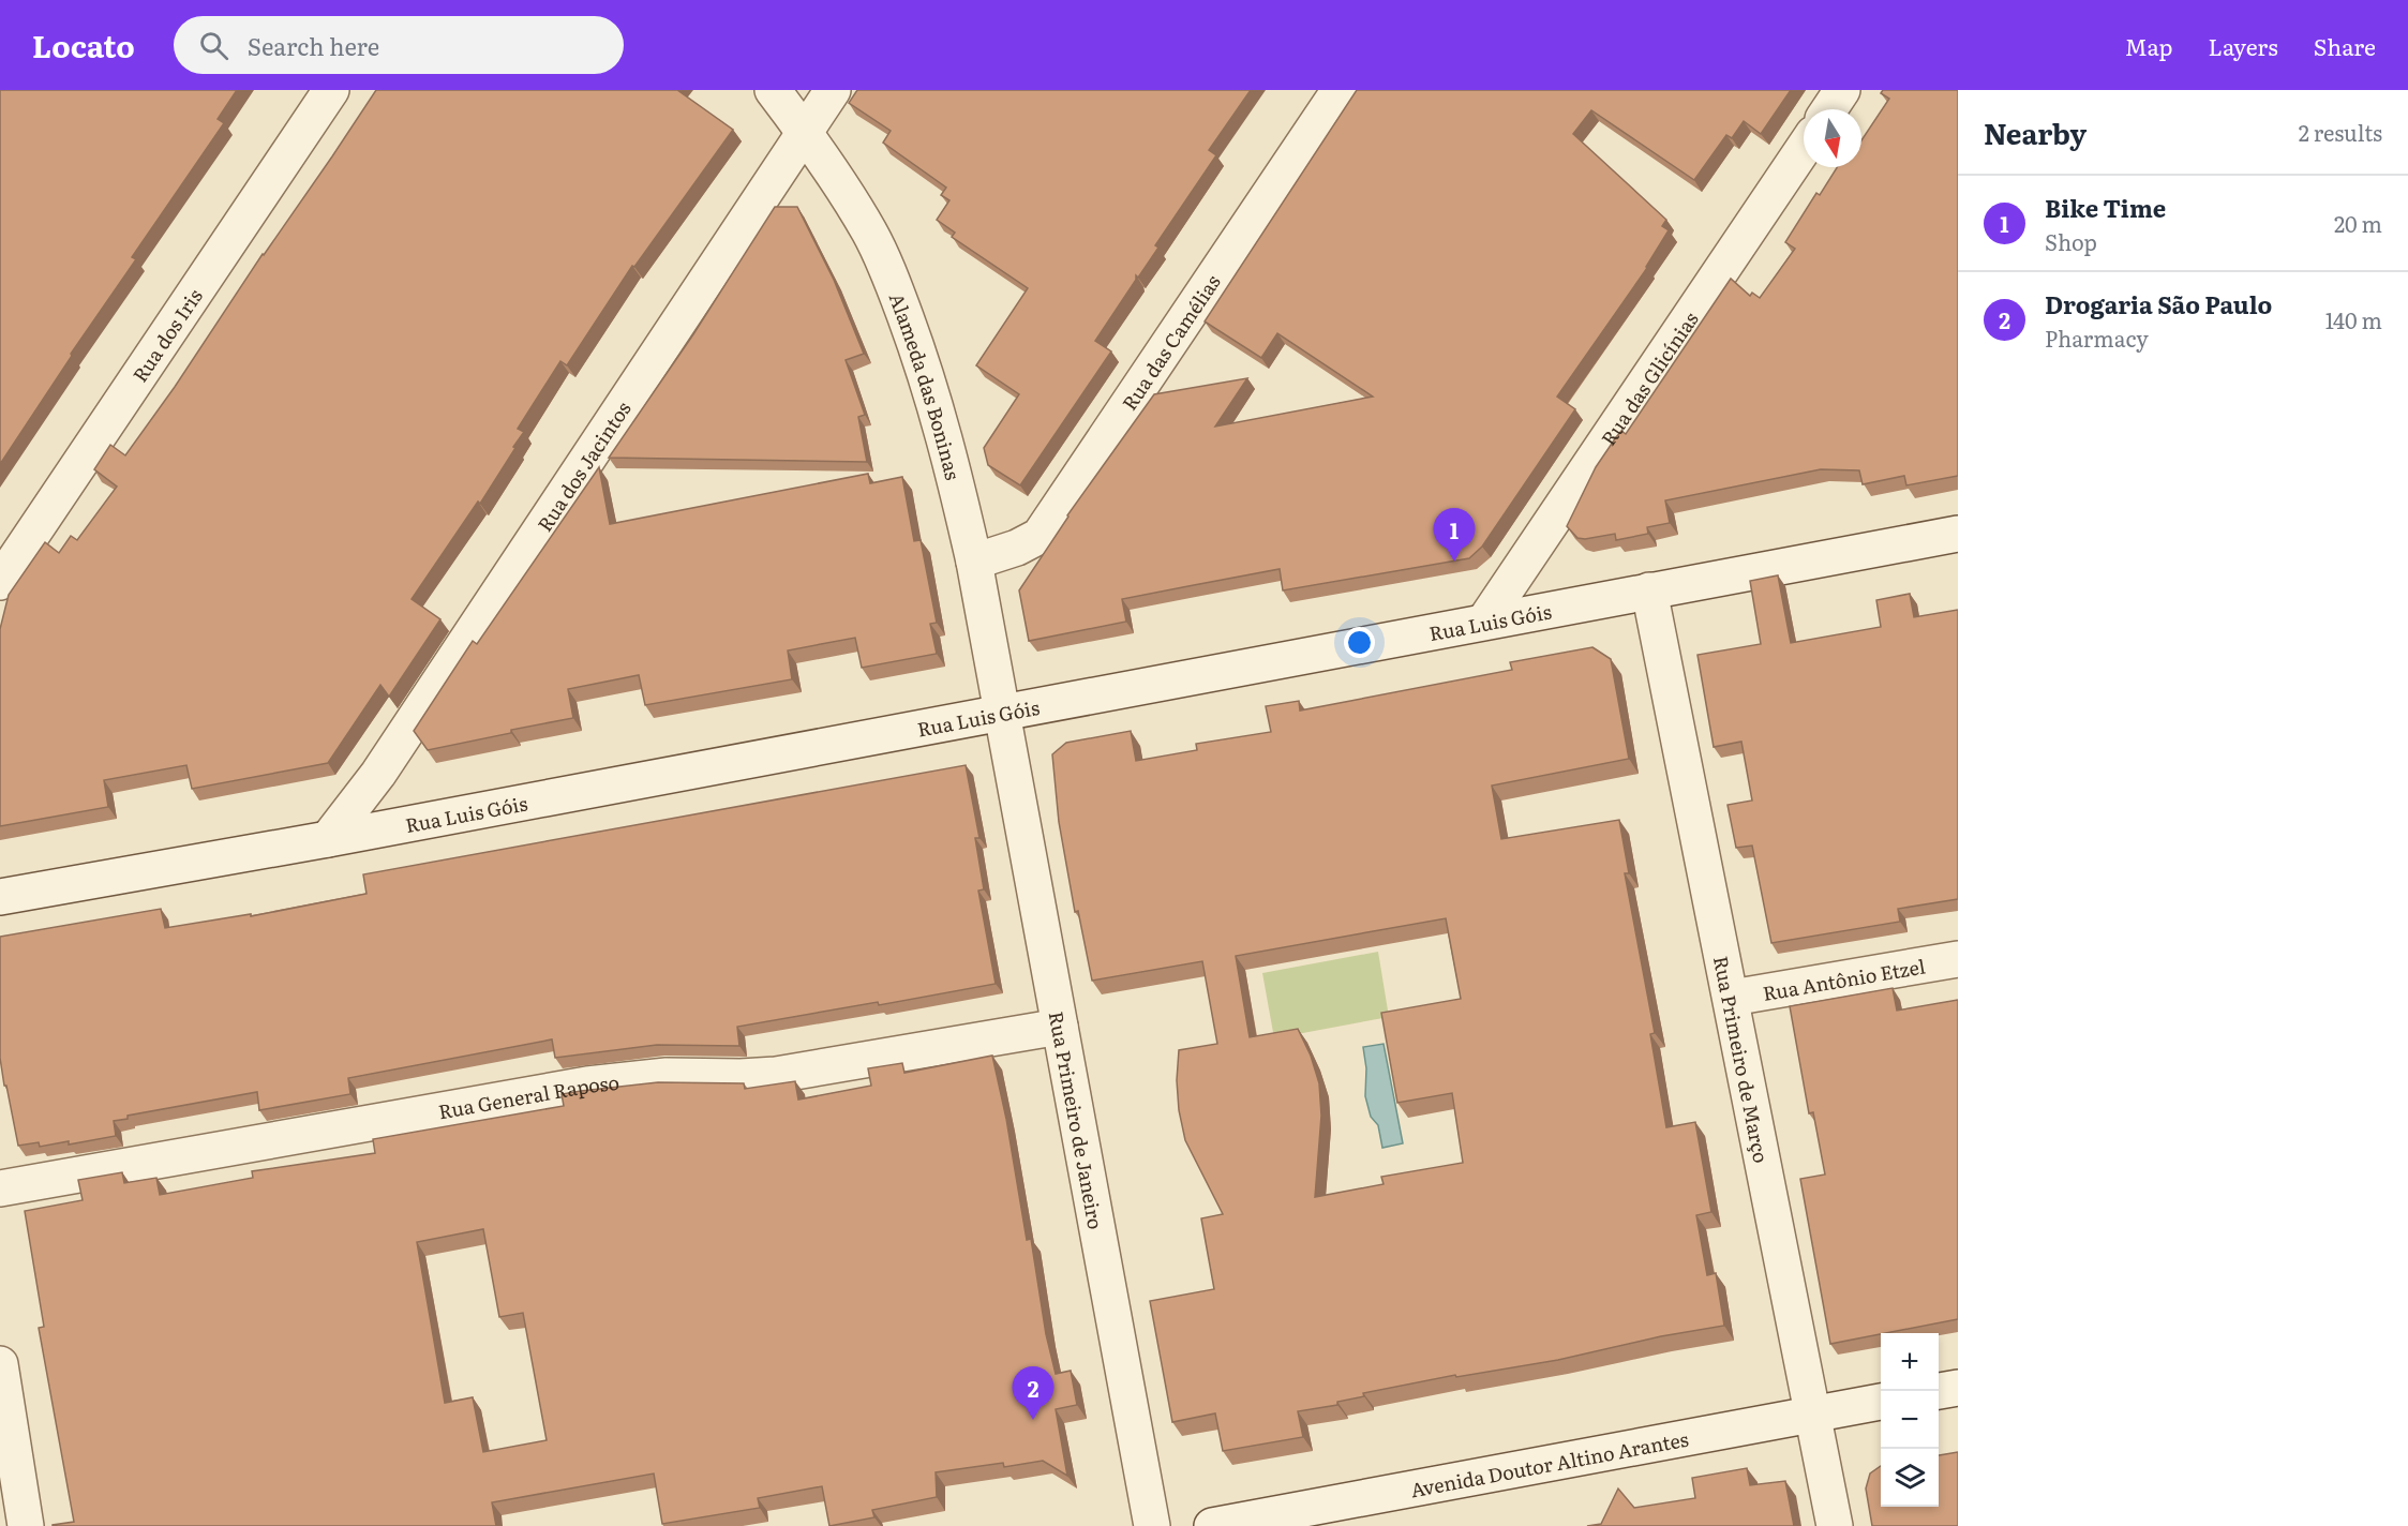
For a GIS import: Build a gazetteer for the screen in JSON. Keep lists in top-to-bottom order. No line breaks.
{"streets":{"street":["Rua dos Iris","Rua das Camélias","Rua das Glicínias","Alameda das Boninas","Rua dos Jacintos","Rua Luis Góis","Rua Antônio Etzel","Rua Primeiro de Março","Rua General Raposo","Rua Primeiro de Janeiro","Avenida Doutor Altino Arantes"]},"crossings":[["Rua das Camélias","Alameda das Boninas"],["Rua das Glicínias","Rua Luis Góis"],["Alameda das Boninas","Rua dos Jacintos"],["Alameda das Boninas","Rua Luis Góis"],["Alameda das Boninas","Rua Primeiro de Janeiro"],["Rua dos Jacintos","Rua Luis Góis"],["Rua Luis Góis","Rua Primeiro de Março"],["Rua Luis Góis","Rua Primeiro de Janeiro"],["Rua Antônio Etzel","Rua Primeiro de Março"],["Rua Primeiro de Março","Avenida Doutor Altino Arantes"],["Rua General Raposo","Rua Primeiro de Janeiro"]],"north":"bottom","page":{"header":"Locato","search":"Search here","nav":["Map","Layers","Share"],"heading":["Nearby","2 results"],"list":[{"mark":"1","name":"Bike Time","note":"Shop","value":"20 m"},{"mark":"2","name":"Drogaria São Paulo","note":"Pharmacy","value":"140 m"}],"pins":["1","2"],"map_buttons":["+","−"]}}
